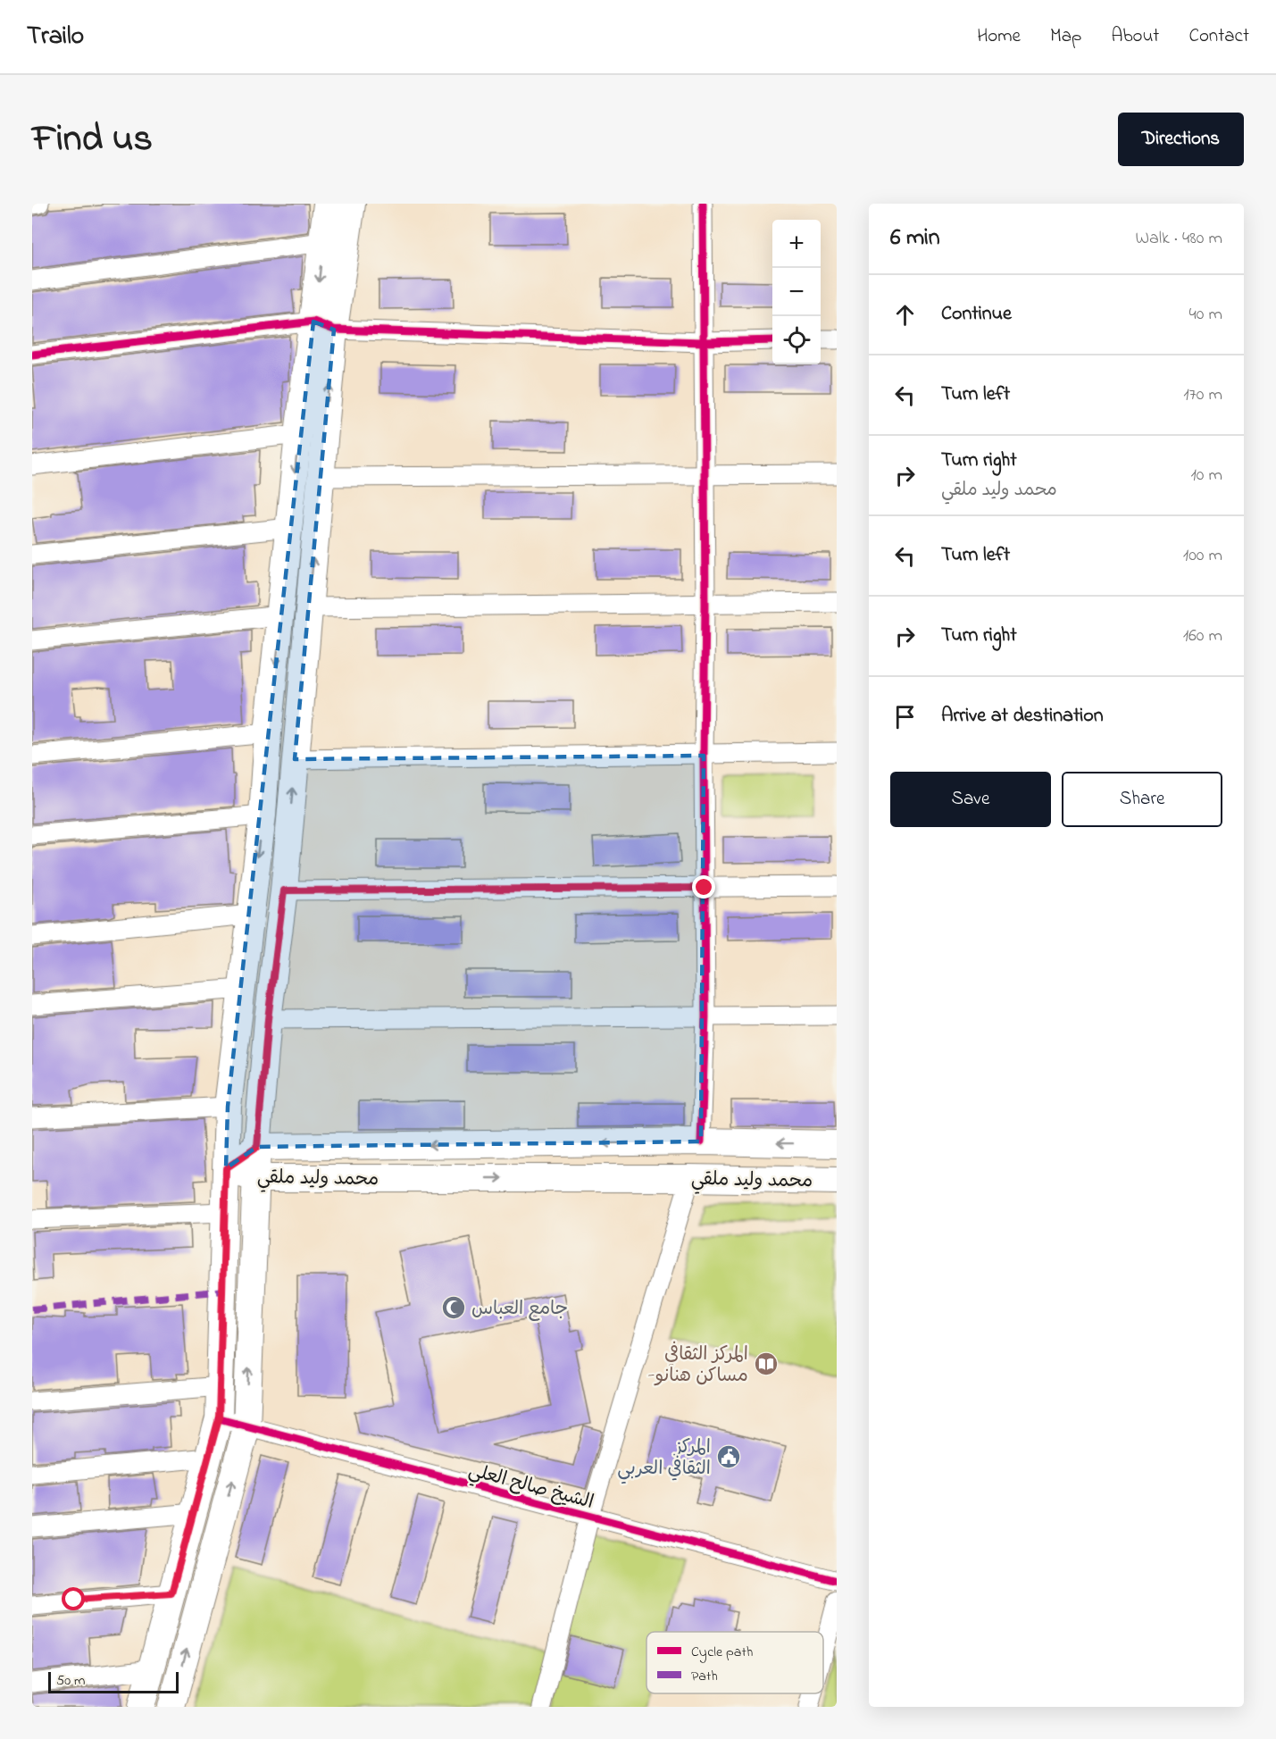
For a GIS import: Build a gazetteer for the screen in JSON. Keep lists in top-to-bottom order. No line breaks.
{"streets":{"main road":["محمد وليد ملقي"],"street":["الشيخ صالح العلي"]},"places":{"mosque":["جامع العباس"],"library":["المركز الثقافي -مساكن هنانو"],"public building":["المركز الثقافي العربي"]},"legend":["Cycle path","Path"],"scale_bar":"50 m","page":{"header":"Trailo","nav":["Home","Map","About","Contact"],"title":"Find us","buttons":["Directions",["Save","Share"]],"heading":["6 min","Walk · 480 m"],"map_buttons":["+","−"],"list":[["Continue","40 m"],["Turn left","170 m"],["Turn right","محمد وليد ملقي","10 m"],["Turn left","100 m"],["Turn right","160 m"],"Arrive at destination"],"scale":"50 m"}}
